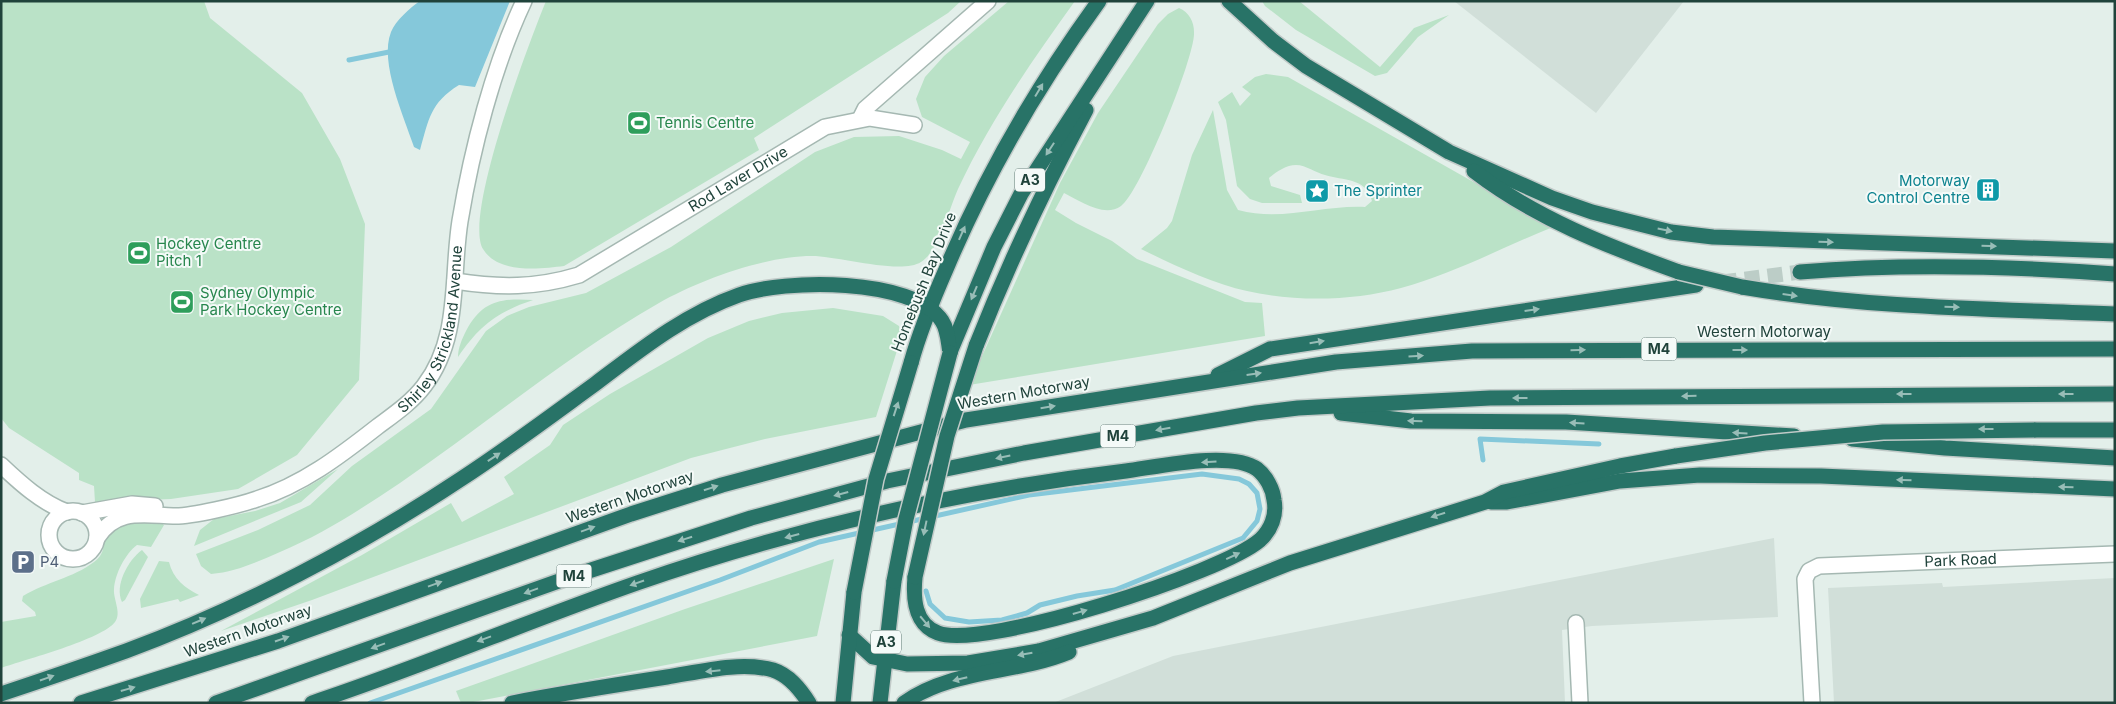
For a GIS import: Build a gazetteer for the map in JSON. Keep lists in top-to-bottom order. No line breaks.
{"streets":{"highway":["A3","Homebush Bay Drive","Western Motorway","M4"],"street":["Rod Laver Drive","Shirley Strickland Avenue","Park Road"]},"crossings":[["Rod Laver Drive","Shirley Strickland Avenue"],["A3","Homebush Bay Drive"]],"places":{"sports":["Tennis Centre","Hockey Centre Pitch 1","Sydney Olympic Park Hockey Centre"],"building":["Motorway Control Centre"],"place":["The Sprinter"],"parking":["P4"]}}
